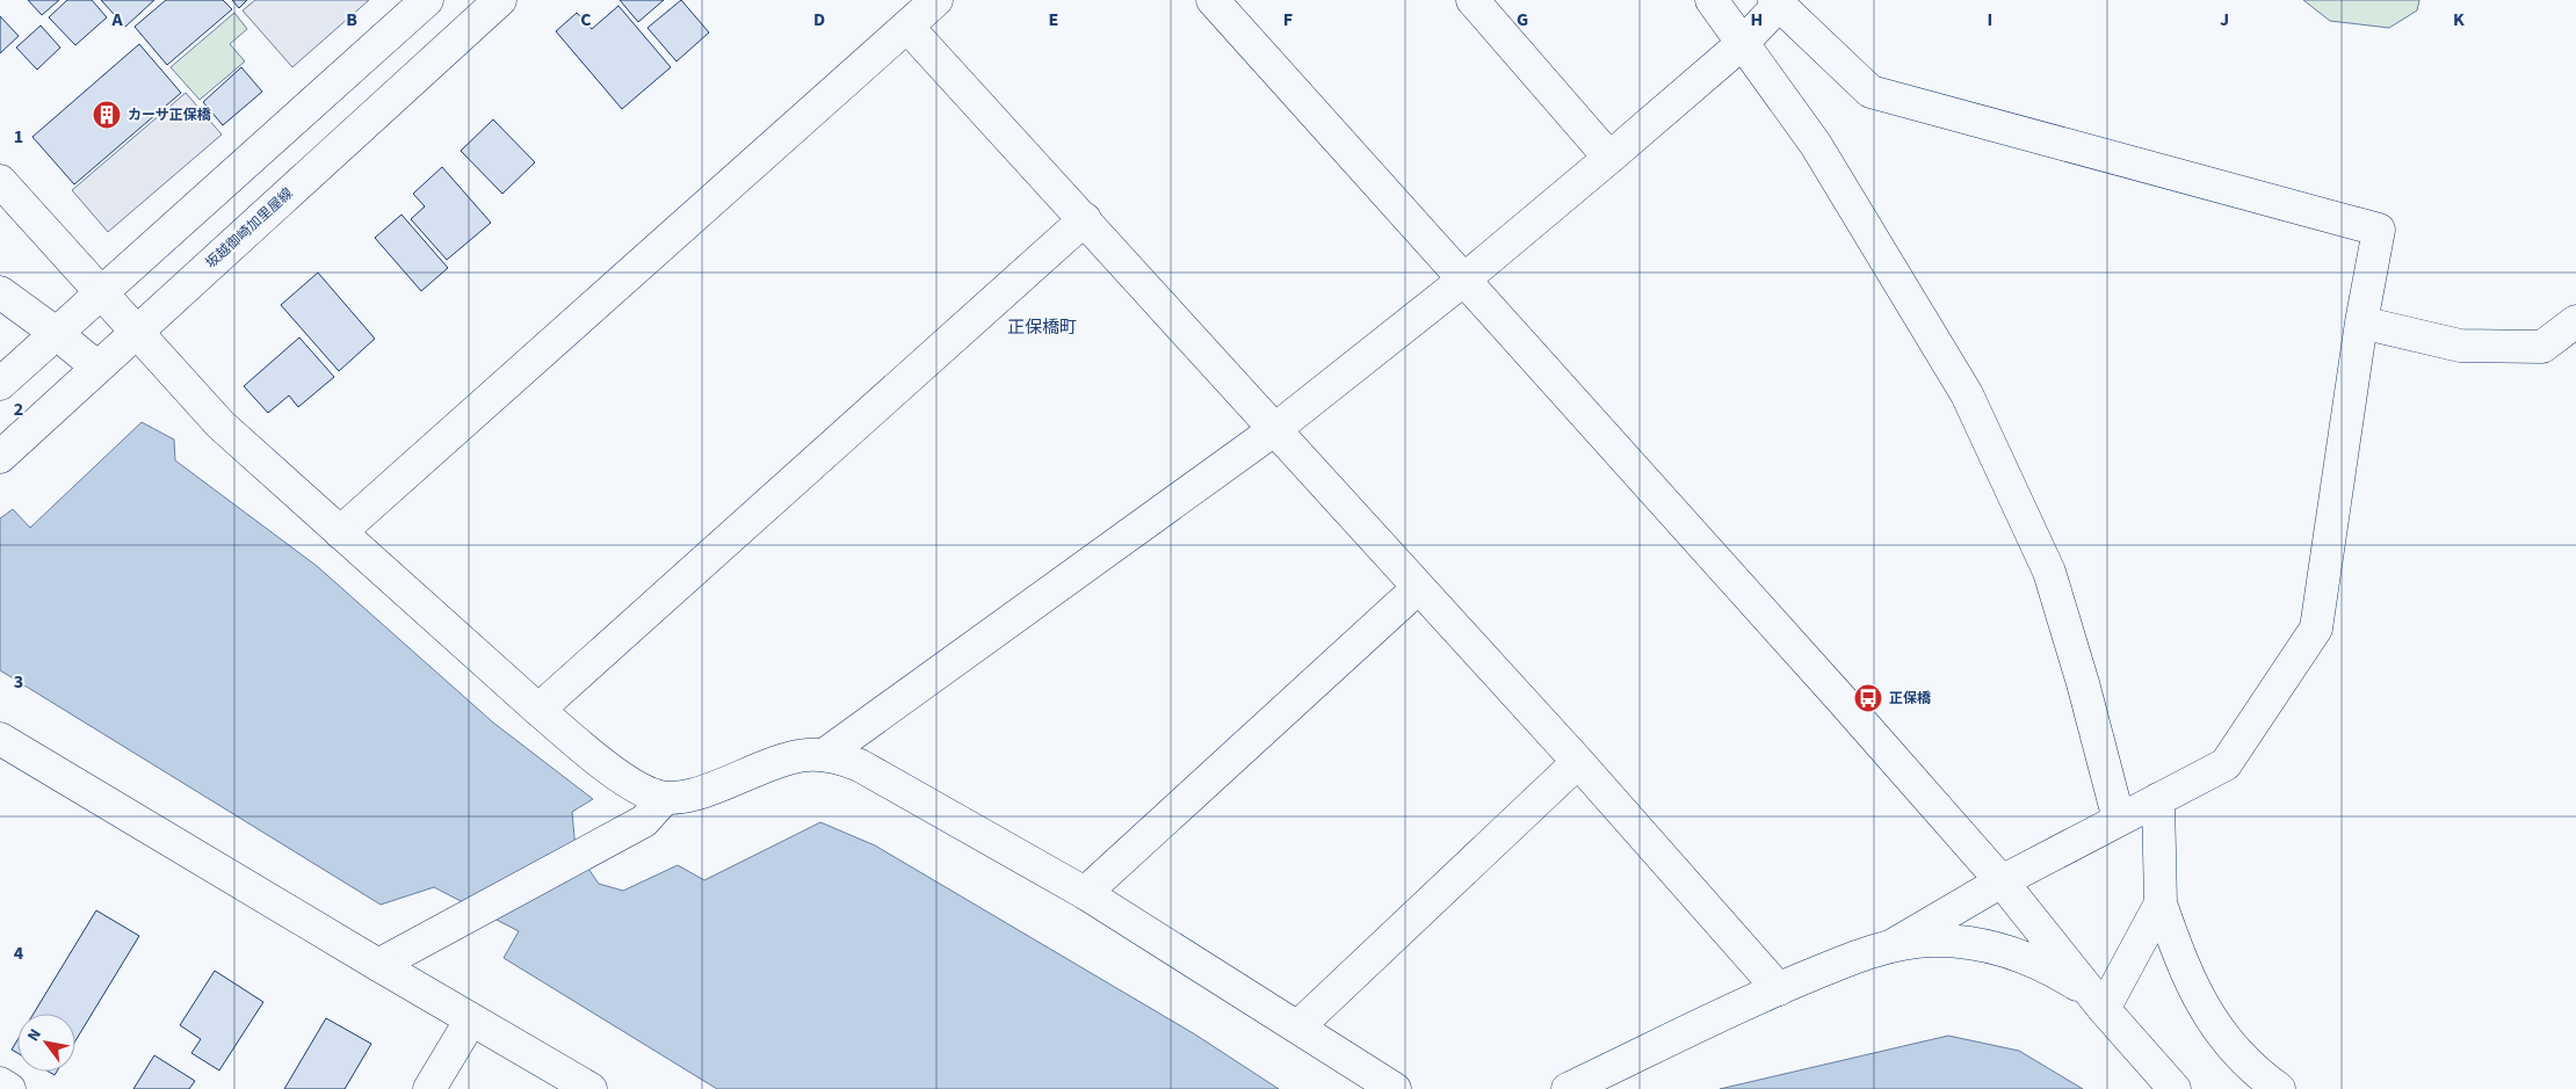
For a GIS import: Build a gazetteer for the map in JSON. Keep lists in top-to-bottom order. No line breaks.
{"streets":{"street":["坂越御崎加里屋線"]},"districts":["正保橋町"],"places":{"building":["カーサ正保橋"],"bus stop":["正保橋"]},"north":"top left","grid":{"columns":["A","B","C","D","E","F","G","H","I","J","K"],"rows":["1","2","3","4"]}}
